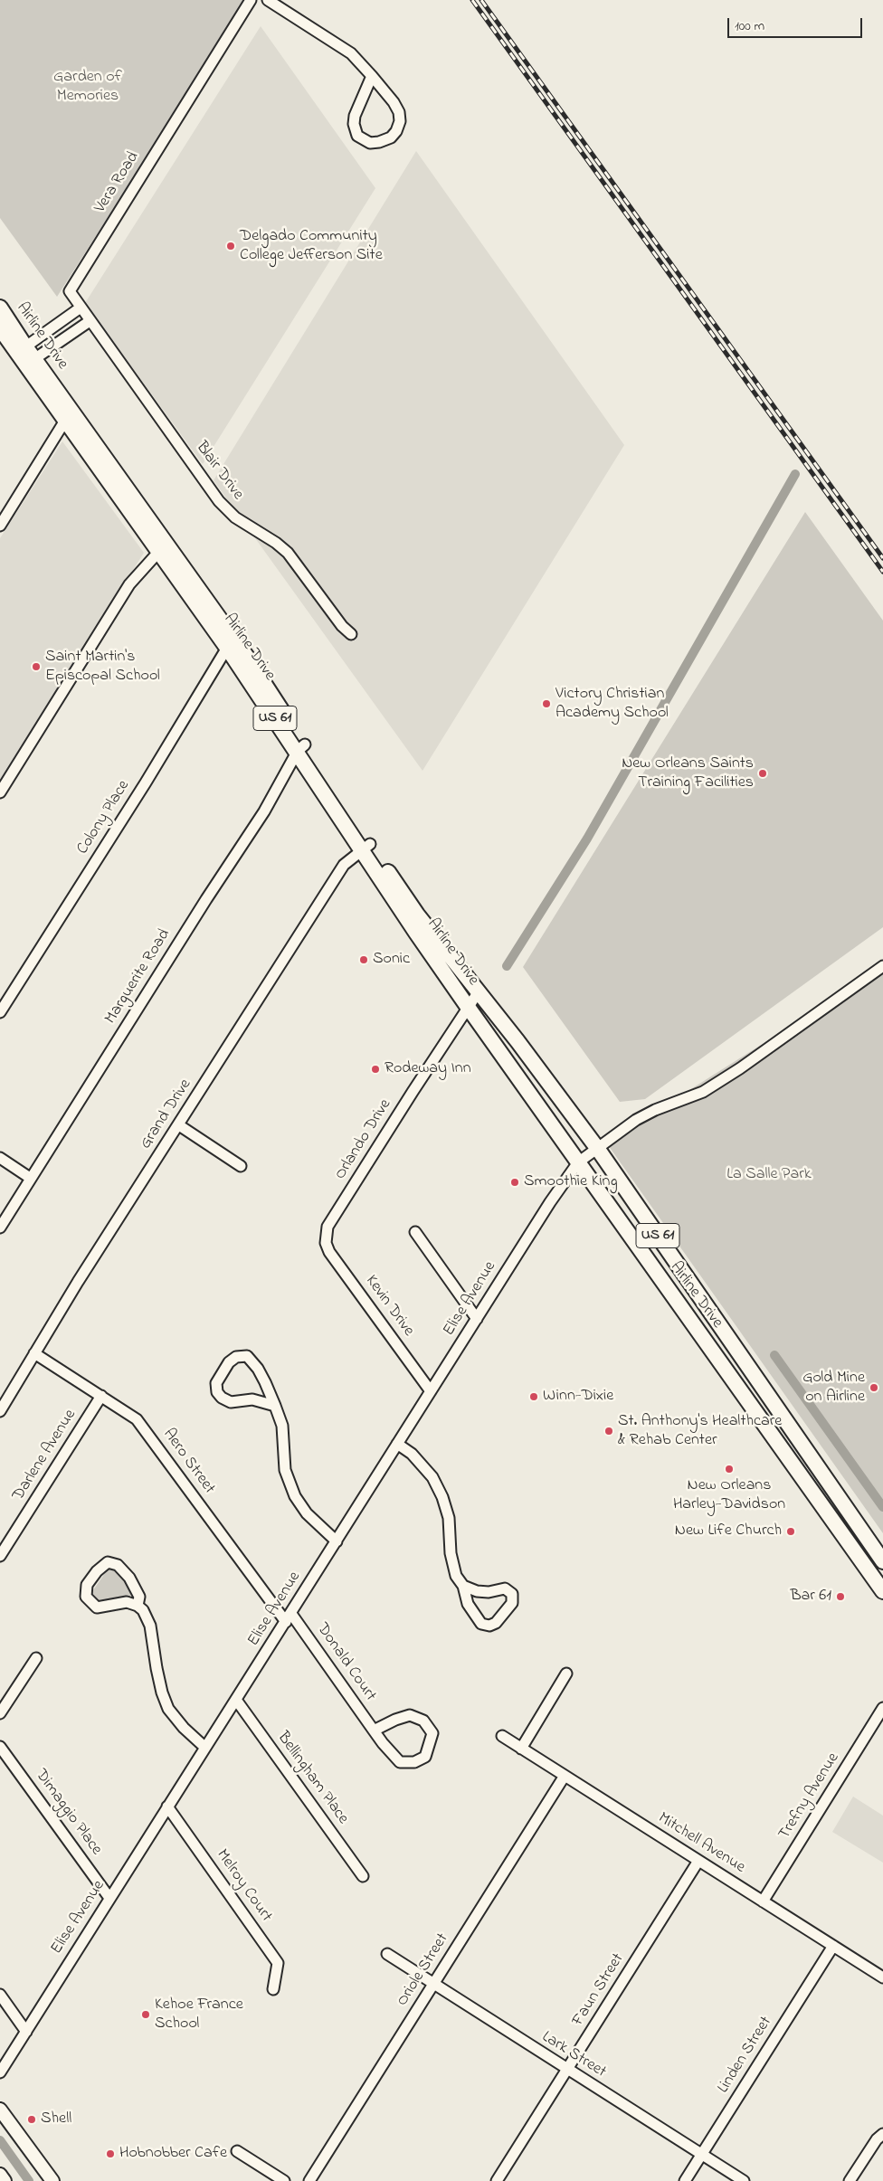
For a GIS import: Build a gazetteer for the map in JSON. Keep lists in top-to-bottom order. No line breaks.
{"streets":{"highway":["Airline Drive","US 61"],"street":["Vera Road","Blair Drive","Colony Place","Marguerite Road","Grand Drive","Orlando Drive","Elise Avenue","Kevin Drive","Darlene Avenue","Aero Street","Donald Court","Bellingham Place","Trefny Avenue","Dimaggio Place","Mitchell Avenue","Melroy Court","Oriole Street","Faun Street","Lark Street","Linden Street"]},"crossings":[["Vera Road","Blair Drive"],["Airline Drive","Colony Place"],["Airline Drive","Marguerite Road"],["Airline Drive","Grand Drive"],["Airline Drive","Orlando Drive"],["Airline Drive","Elise Avenue"],["Grand Drive","Aero Street"],["Orlando Drive","Kevin Drive"],["Elise Avenue","Kevin Drive"],["Elise Avenue","Aero Street"],["Elise Avenue","Donald Court"],["Elise Avenue","Bellingham Place"],["Elise Avenue","Dimaggio Place"],["Elise Avenue","Melroy Court"],["Darlene Avenue","Aero Street"],["Aero Street","Donald Court"],["Trefny Avenue","Mitchell Avenue"],["Mitchell Avenue","Oriole Street"],["Mitchell Avenue","Faun Street"],["Mitchell Avenue","Linden Street"],["Oriole Street","Lark Street"],["Faun Street","Lark Street"],["Lark Street","Linden Street"]],"parks":["Garden of Memories","La Salle Park"],"places":["Delgado Community College Jefferson Site","Saint Martin's Episcopal School","Victory Christian Academy School","New Orleans Saints Training Facilities","Sonic","Rodeway Inn","Smoothie King","Gold Mine on Airline","Winn-Dixie","St. Anthony's Healthcare & Rehab Center","New Orleans Harley-Davidson","New Life Church","Bar 61","Kehoe France School","Shell","Hobnobber Cafe"],"scale_bar":"100 m"}
